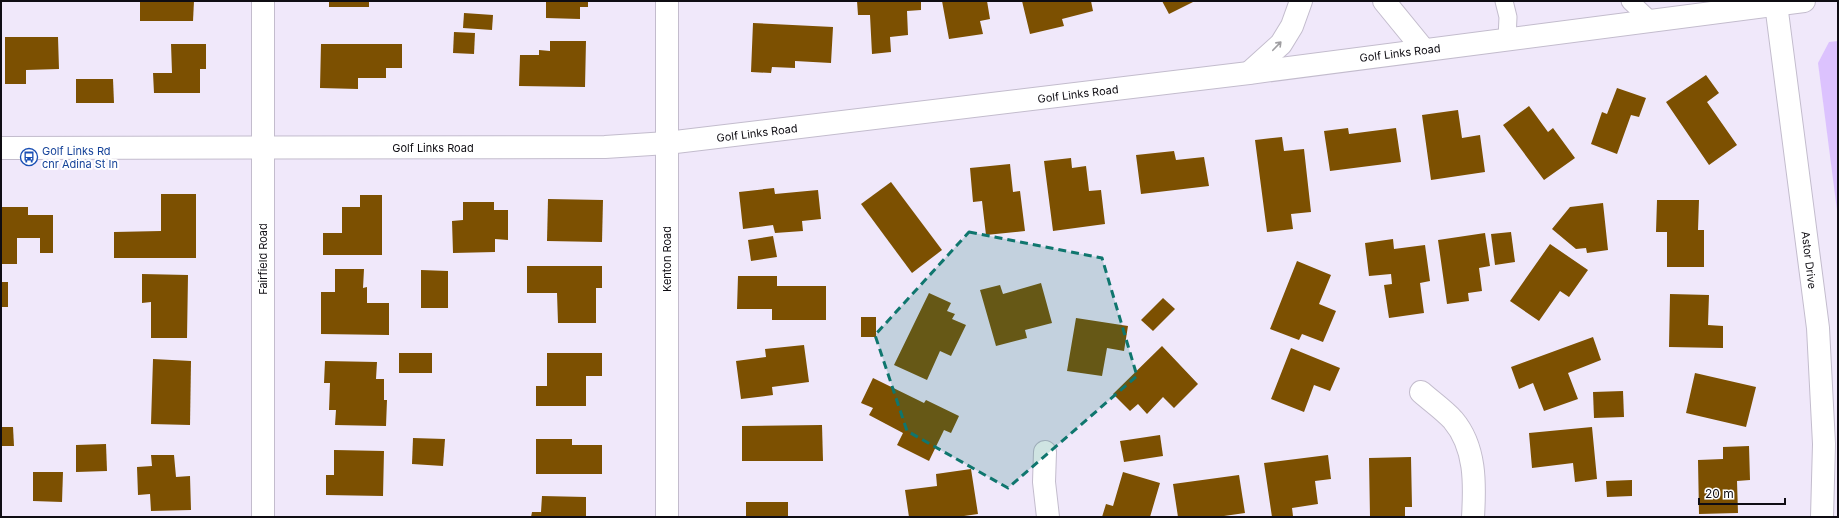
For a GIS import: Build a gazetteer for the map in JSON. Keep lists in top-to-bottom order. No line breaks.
{"streets":{"street":["Golf Links Road","Fairfield Road","Kenton Road","Astor Drive"]},"crossings":[["Golf Links Road","Fairfield Road"],["Golf Links Road","Kenton Road"],["Golf Links Road","Astor Drive"]],"places":{"bus stop":["Golf Links Rd cnr Adina St In"]},"scale_bar":"20 m"}
